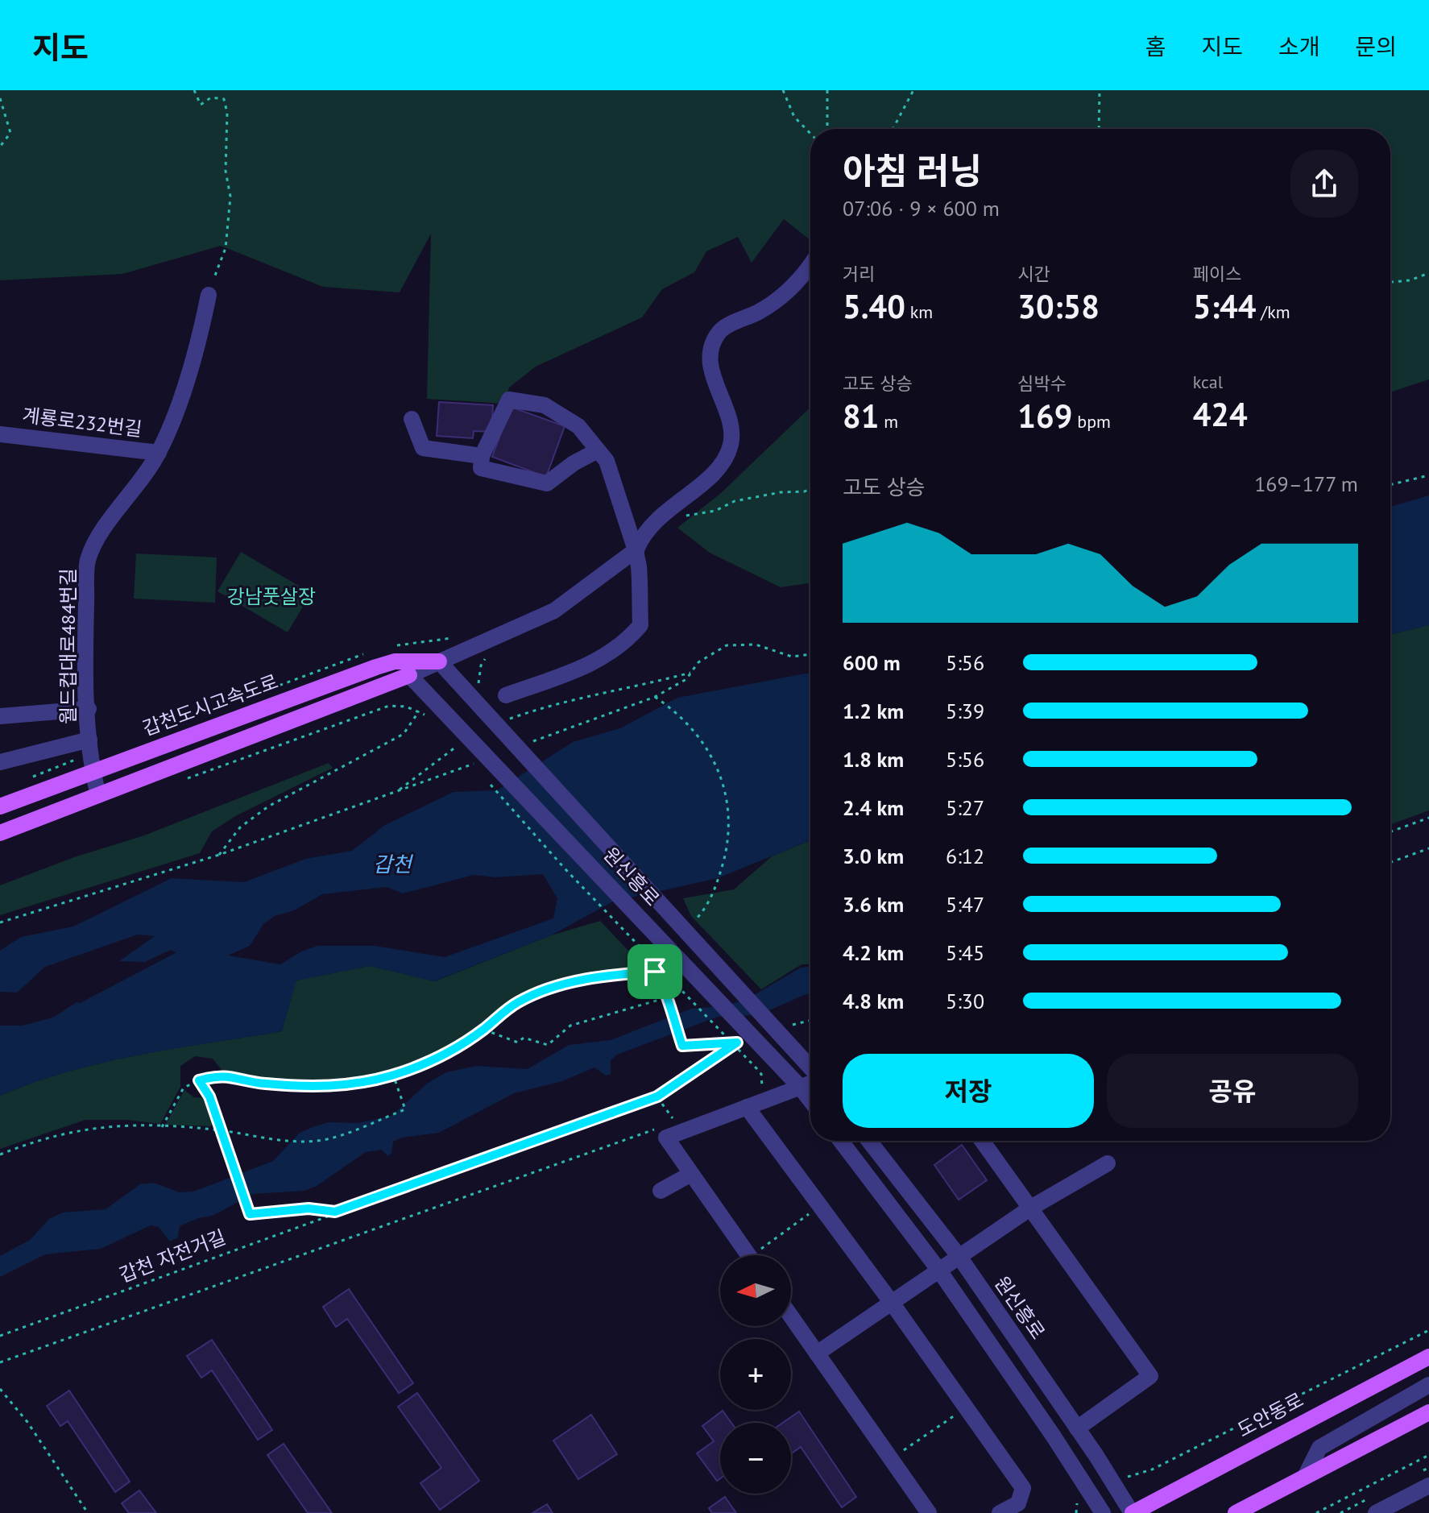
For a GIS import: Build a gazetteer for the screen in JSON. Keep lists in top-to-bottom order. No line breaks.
{"streets":{"main road":["갑천도시고속도로","도안동로"],"street":["계룡로232번길","월드컵대로484번길","원신흥로"],"path":["갑천 자전거길"]},"crossings":[["계룡로232번길","월드컵대로484번길"],["월드컵대로484번길","갑천도시고속도로"],["갑천도시고속도로","원신흥로"],["원신흥로","도안동로"]],"water":["갑천"],"parks":["강남풋살장"],"north":"left","page":{"header":"지도","nav":["홈","지도","소개","문의"],"heading":["아침 러닝","07:06 · 9 × 600 m"],"stats":[["거리","5.40 km"],["시간","30:58"],["페이스","5:44 /km"],["고도 상승","81 m"],["심박수","169 bpm"],["kcal","424"]],"chart":["고도 상승","169–177 m"],"list":[{"name":"600 m","note":"5:56"},{"name":"1.2 km","note":"5:39"},{"name":"1.8 km","note":"5:56"},{"name":"2.4 km","note":"5:27"},{"name":"3.0 km","note":"6:12"},{"name":"3.6 km","note":"5:47"},{"name":"4.2 km","note":"5:45"},{"name":"4.8 km","note":"5:30"}],"buttons":["저장","공유"],"map_buttons":["+","−"]}}
